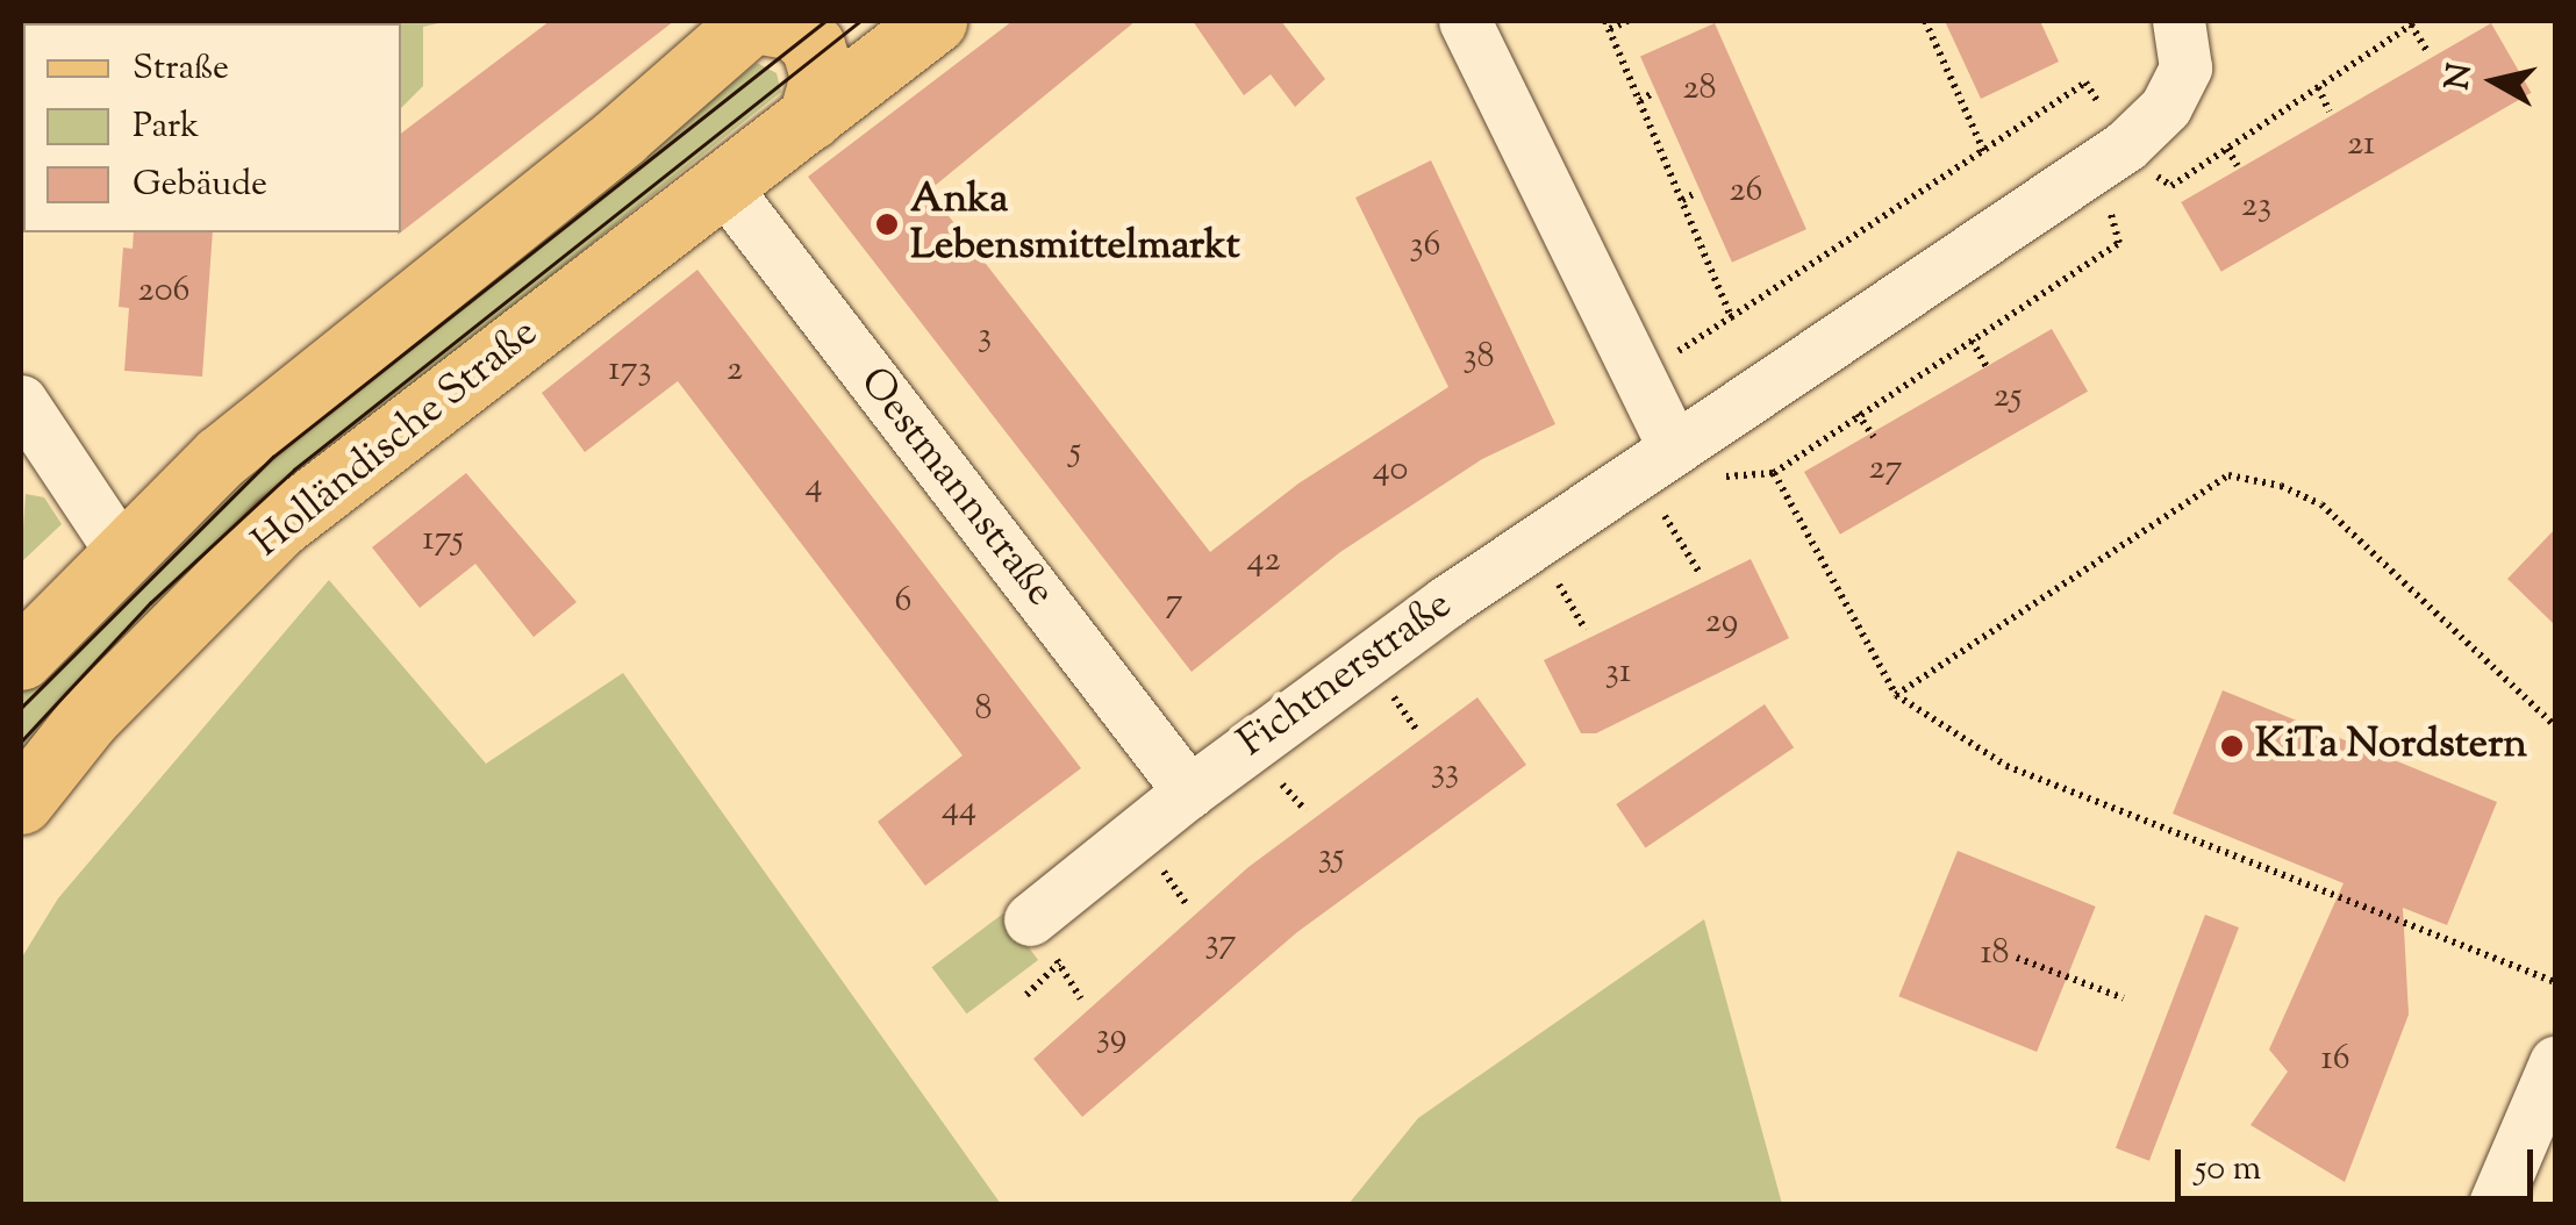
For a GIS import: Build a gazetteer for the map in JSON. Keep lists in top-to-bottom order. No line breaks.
{"streets":{"main road":["Holländische Straße"],"street":["Oestmannstraße","Fichtnerstraße"]},"crossings":[["Holländische Straße","Oestmannstraße"],["Oestmannstraße","Fichtnerstraße"]],"places":["Anka Lebensmittelmarkt","KiTa Nordstern"],"house_numbers":["28","21","26","23","36","206","3","38","173","2","25","5","27","40","4","175","42","6","7","29","31","8","33","44","35","37","18","39","16"],"legend":["Straße","Park","Gebäude"],"scale_bar":"50 m","north":"left"}
